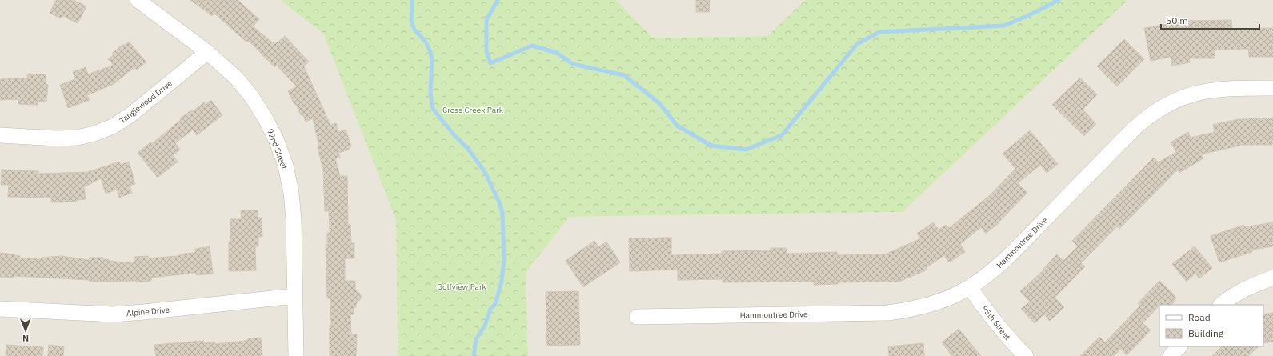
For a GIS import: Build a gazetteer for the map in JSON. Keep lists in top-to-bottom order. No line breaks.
{"streets":{"street":["Tanglewood Drive","92nd Street","Hammontree Drive","Alpine Drive","95th Street"]},"crossings":[["Tanglewood Drive","92nd Street"],["92nd Street","Alpine Drive"],["Hammontree Drive","95th Street"]],"parks":["Cross Creek Park","Golfview Park"],"legend":["Road","Building"],"scale_bar":"50 m","north":"bottom"}
